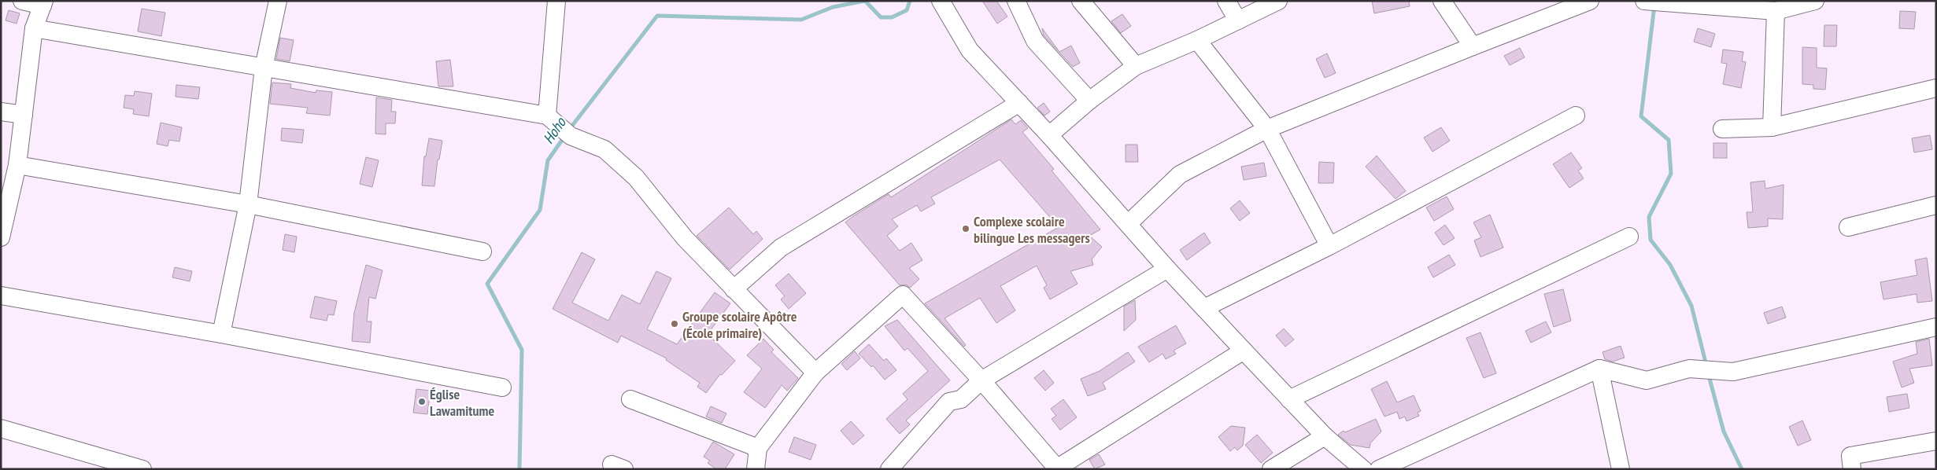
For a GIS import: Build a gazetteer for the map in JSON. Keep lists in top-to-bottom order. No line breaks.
{"water":["Hoho"],"places":["Complexe scolaire bilingue Les messagers","Groupe scolaire Apôtre (École primaire)","Église Lawamitume"]}
